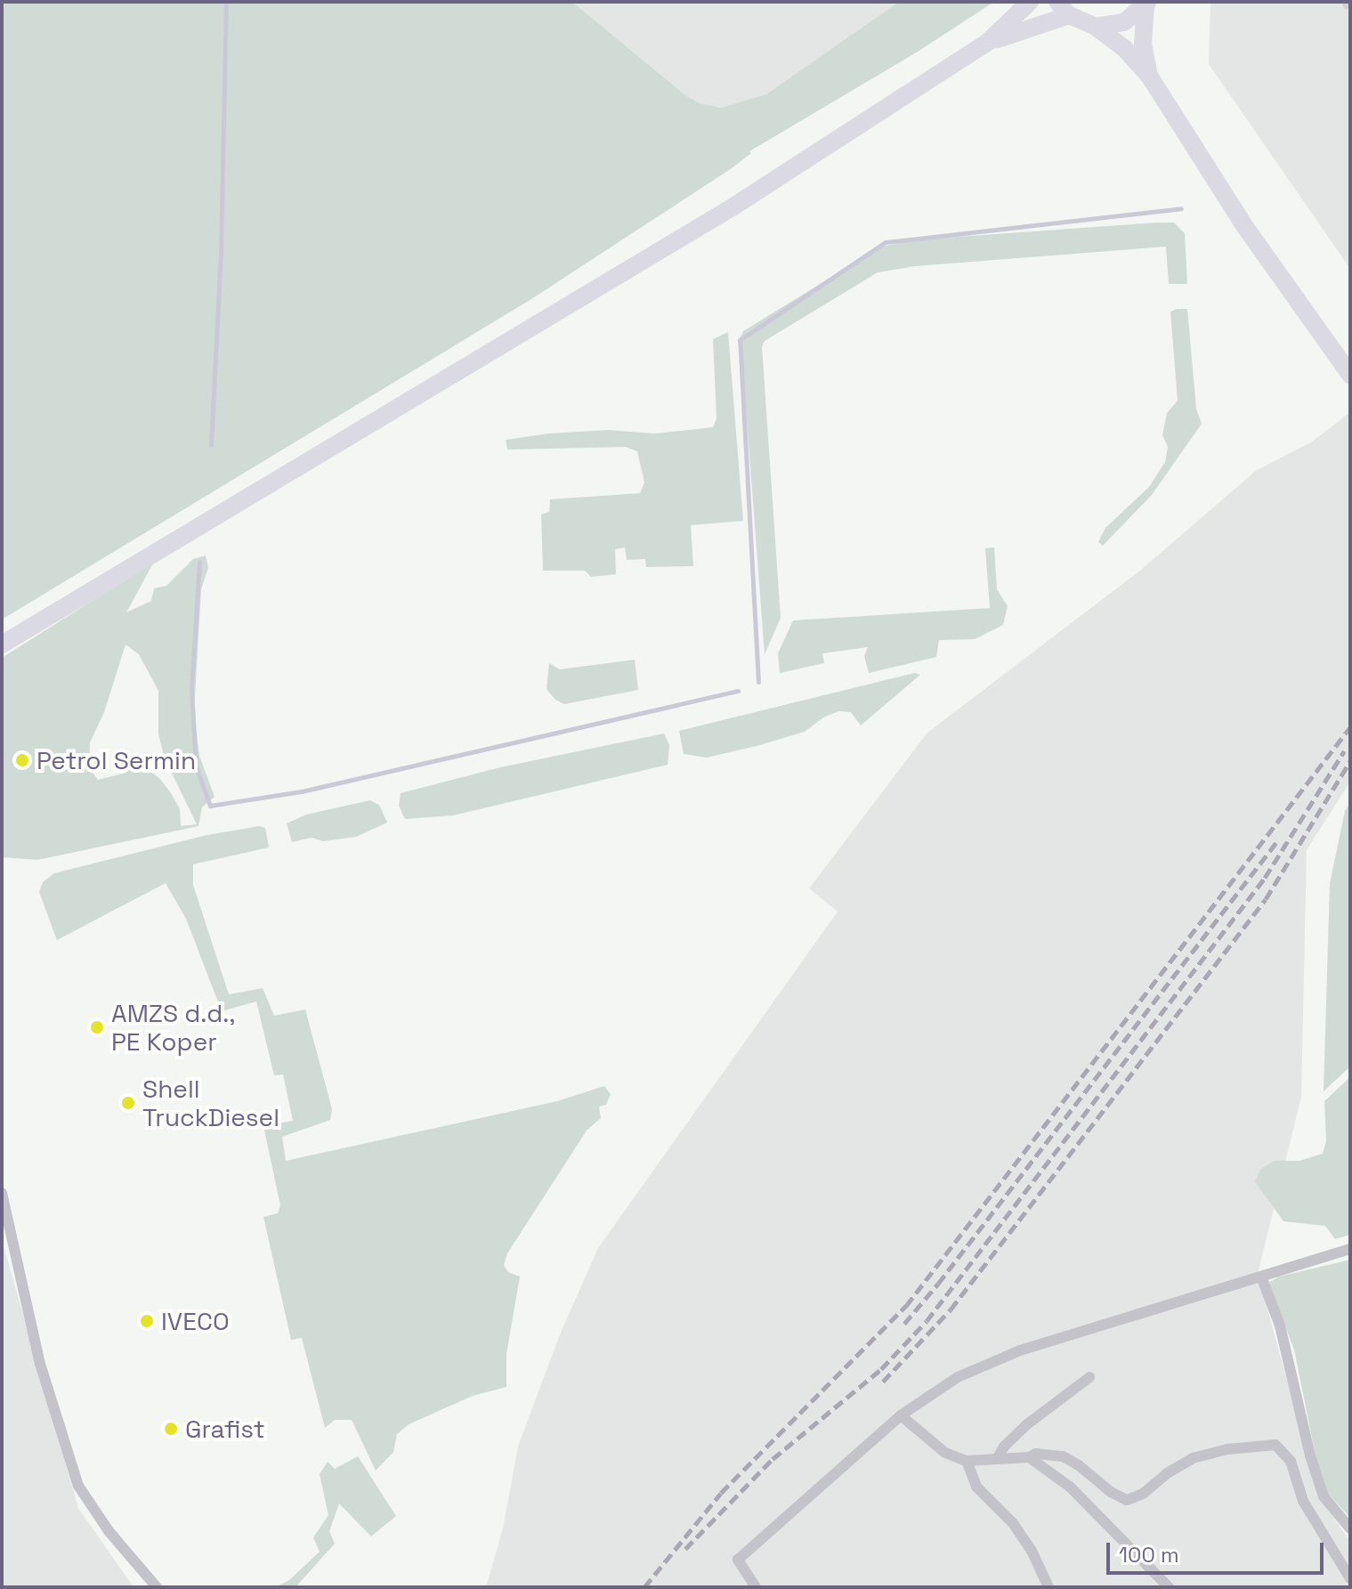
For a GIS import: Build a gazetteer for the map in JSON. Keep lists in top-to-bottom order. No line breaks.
{"places":["Petrol Sermin","AMZS d.d., PE Koper","Shell TruckDiesel","IVECO","Grafist"],"scale_bar":"100 m"}
